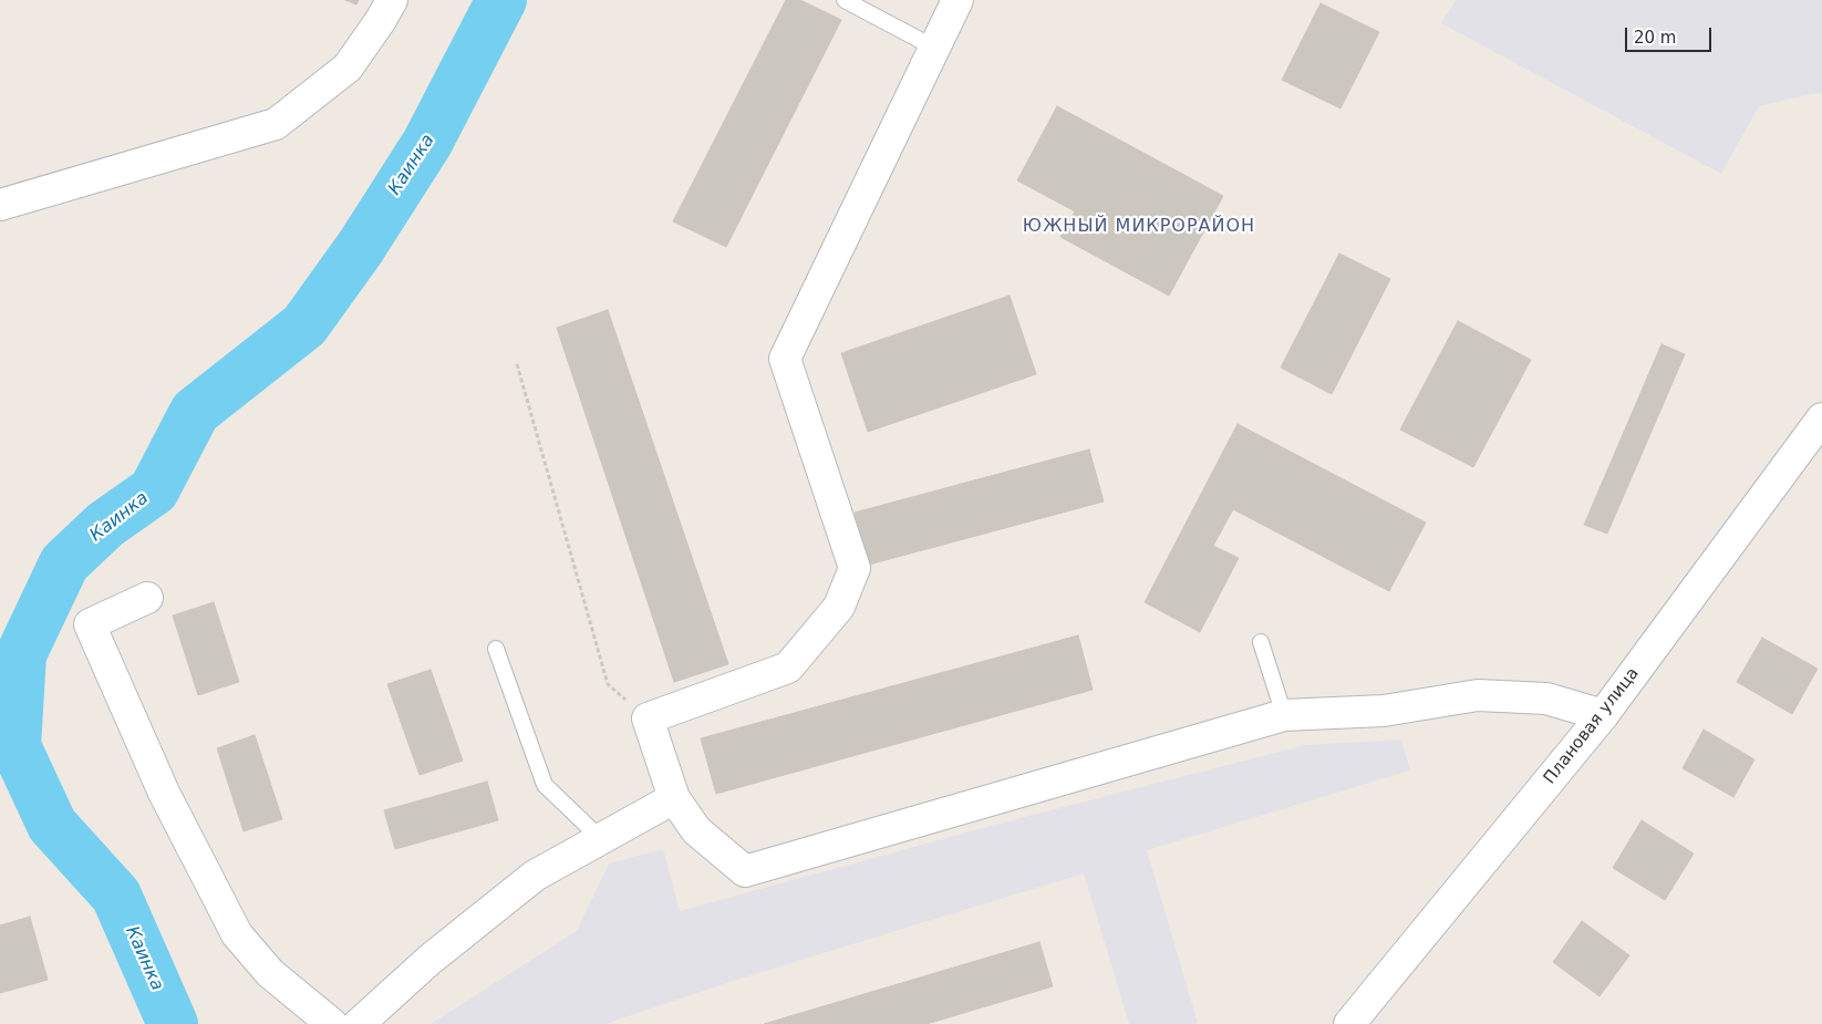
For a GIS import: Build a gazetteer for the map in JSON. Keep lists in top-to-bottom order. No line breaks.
{"streets":{"street":["Плановая улица"]},"districts":["ЮЖНЫЙ МИКРОРАЙОН"],"water":["Каинка"],"scale_bar":"20 m"}
